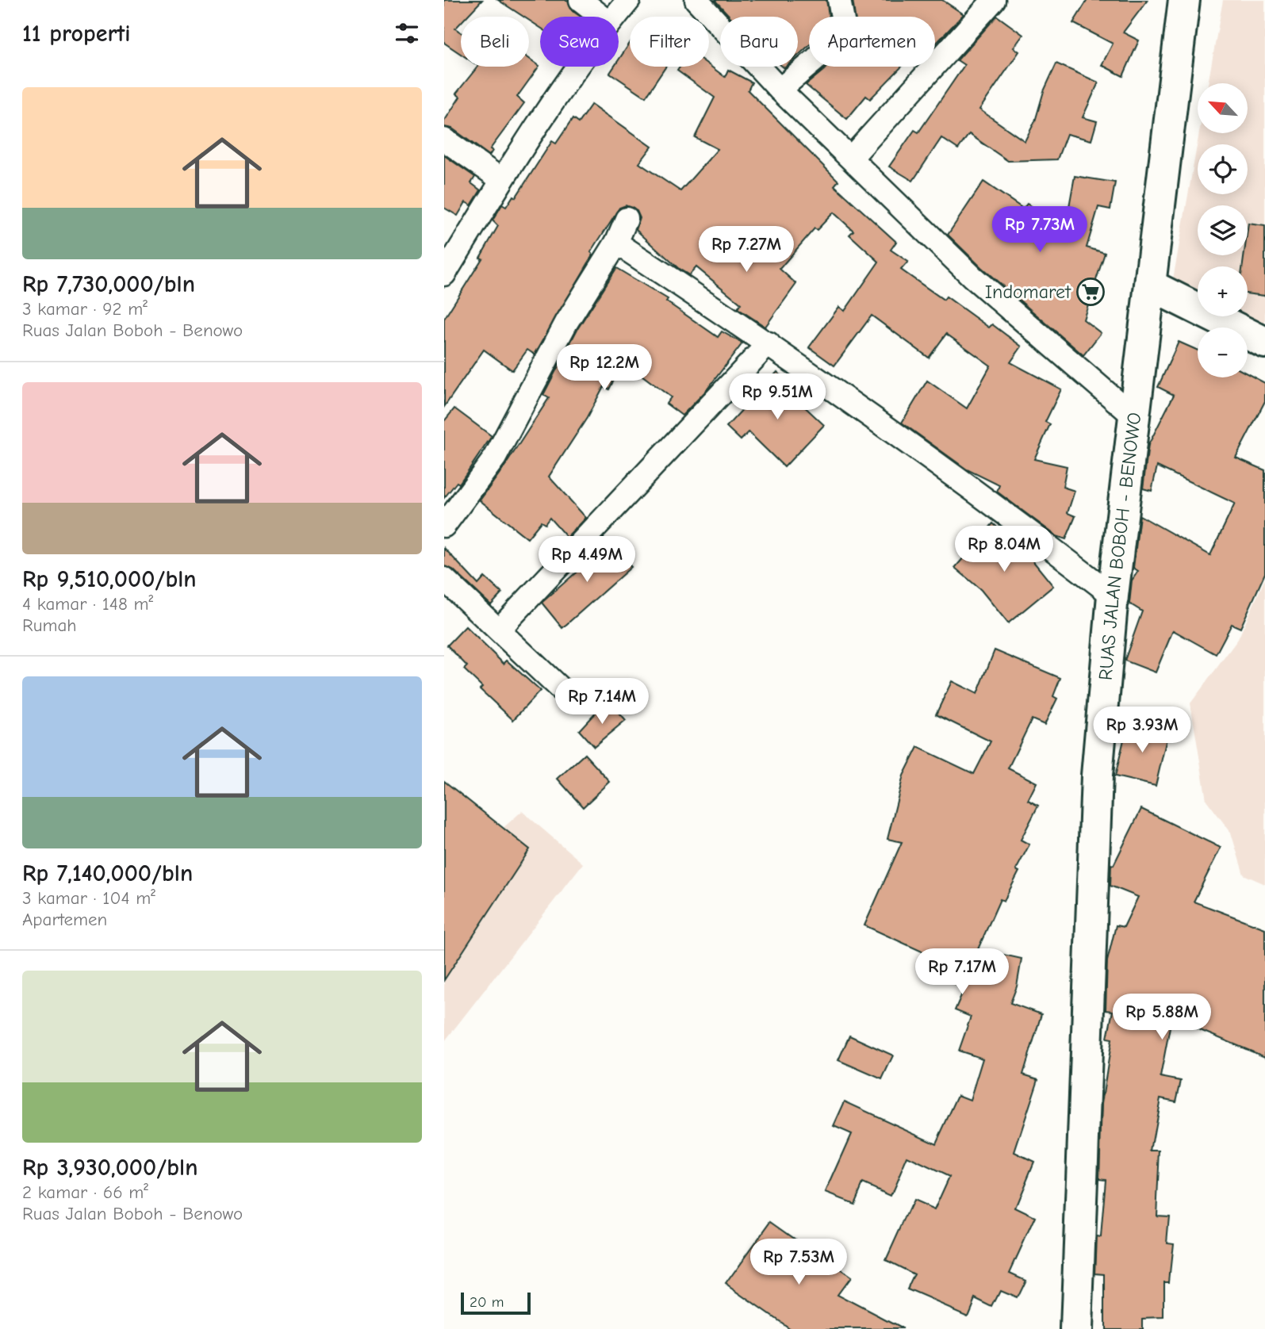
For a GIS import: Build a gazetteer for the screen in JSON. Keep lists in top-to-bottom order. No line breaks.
{"streets":{"main road":["RUAS JALAN BOBOH - BENOWO"]},"places":{"supermarket":["Indomaret"]},"scale_bar":"20 m","north":"top left","page":{"heading":"11 properti","chip":["Beli","Sewa","Filter","Baru","Apartemen"],"list":[{"name":"Rp 7,730,000/bln","note":"3 kamar · 92 m² · Ruas Jalan Boboh - Benowo"},{"name":"Rp 9,510,000/bln","note":"4 kamar · 148 m² · Rumah"},{"name":"Rp 7,140,000/bln","note":"3 kamar · 104 m² · Apartemen"},{"name":"Rp 3,930,000/bln","note":"2 kamar · 66 m² · Ruas Jalan Boboh - Benowo"}],"map_buttons":["+","−"],"price":["Rp 7.73M","Rp 7.27M","Rp 12.2M","Rp 9.51M","Rp 8.04M","Rp 4.49M","Rp 7.14M","Rp 3.93M","Rp 7.17M","Rp 5.88M","Rp 7.53M"],"scale":"20 m"}}
